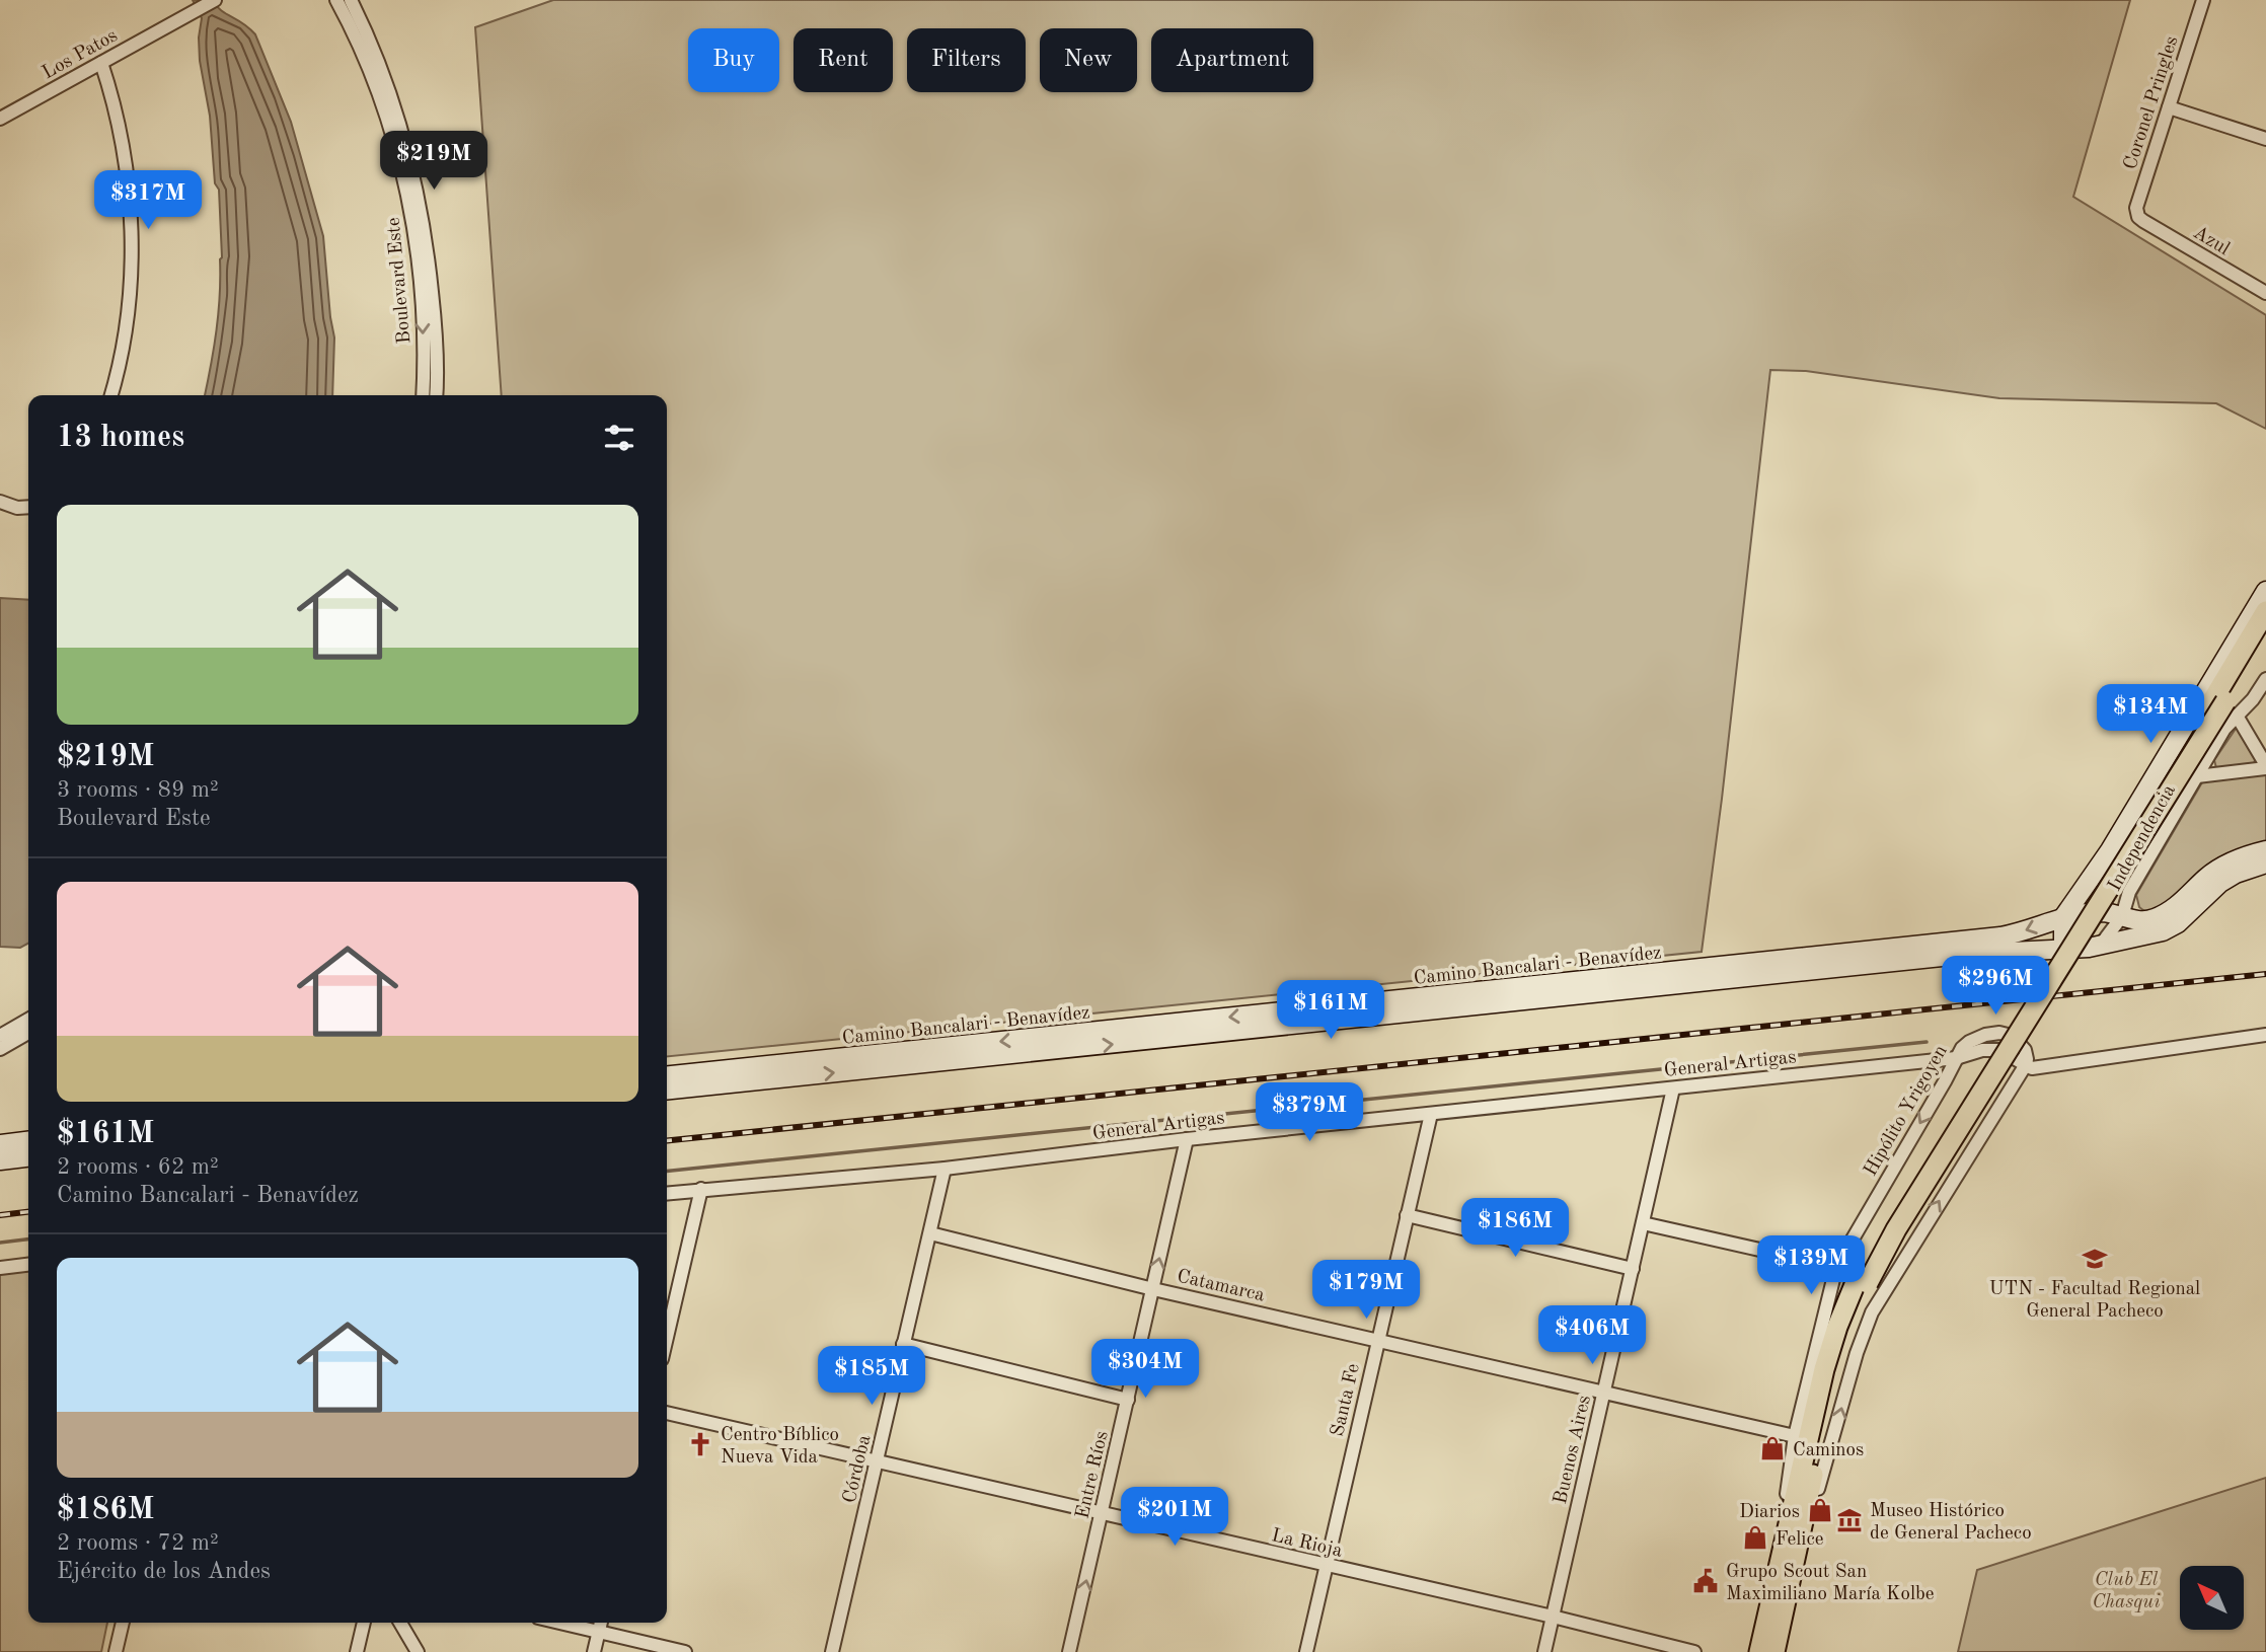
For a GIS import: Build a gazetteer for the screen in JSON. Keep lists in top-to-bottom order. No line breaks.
{"streets":{"main road":["Camino Bancalari - Benavídez"],"street":["Los Patos","Coronel Pringles","Azul","Boulevard Este","Independencia","General Artigas","Hipólito Yrigoyen","Catamarca","Santa Fe","Buenos Aires","Córdoba","Entre Ríos","La Rioja"]},"crossings":[["Coronel Pringles","Azul"],["Independencia","Camino Bancalari - Benavídez"],["General Artigas","Hipólito Yrigoyen"],["General Artigas","Santa Fe"],["General Artigas","Buenos Aires"],["General Artigas","Córdoba"],["General Artigas","Entre Ríos"],["Hipólito Yrigoyen","Catamarca"],["Catamarca","Santa Fe"],["Catamarca","Buenos Aires"],["Catamarca","Córdoba"],["Catamarca","Entre Ríos"],["Santa Fe","La Rioja"],["Buenos Aires","La Rioja"],["Córdoba","La Rioja"],["Entre Ríos","La Rioja"]],"one_way":["Entre Ríos"],"parks":["Club El Chasqui"],"places":{"school or university":["UTN - Facultad Regional General Pacheco"],"church":["Centro Bíblico Nueva Vida"],"shop":["Caminos","Diarios","Felice"],"museum":["Museo Histórico de General Pacheco"],"public building":["Grupo Scout San Maximiliano María Kolbe"]},"north":"top left","page":{"chip":["Buy","Rent","Filters","New","Apartment"],"price":["$219M","$317M","$134M","$296M","$161M","$379M","$186M","$139M","$179M","$406M","$304M","$185M","$201M"],"heading":"13 homes","list":[{"name":"$219M","note":"3 rooms · 89 m² · Boulevard Este"},{"name":"$161M","note":"2 rooms · 62 m² · Camino Bancalari - Benavídez"},{"name":"$186M","note":"2 rooms · 72 m² · Ejército de los Andes"}]}}
